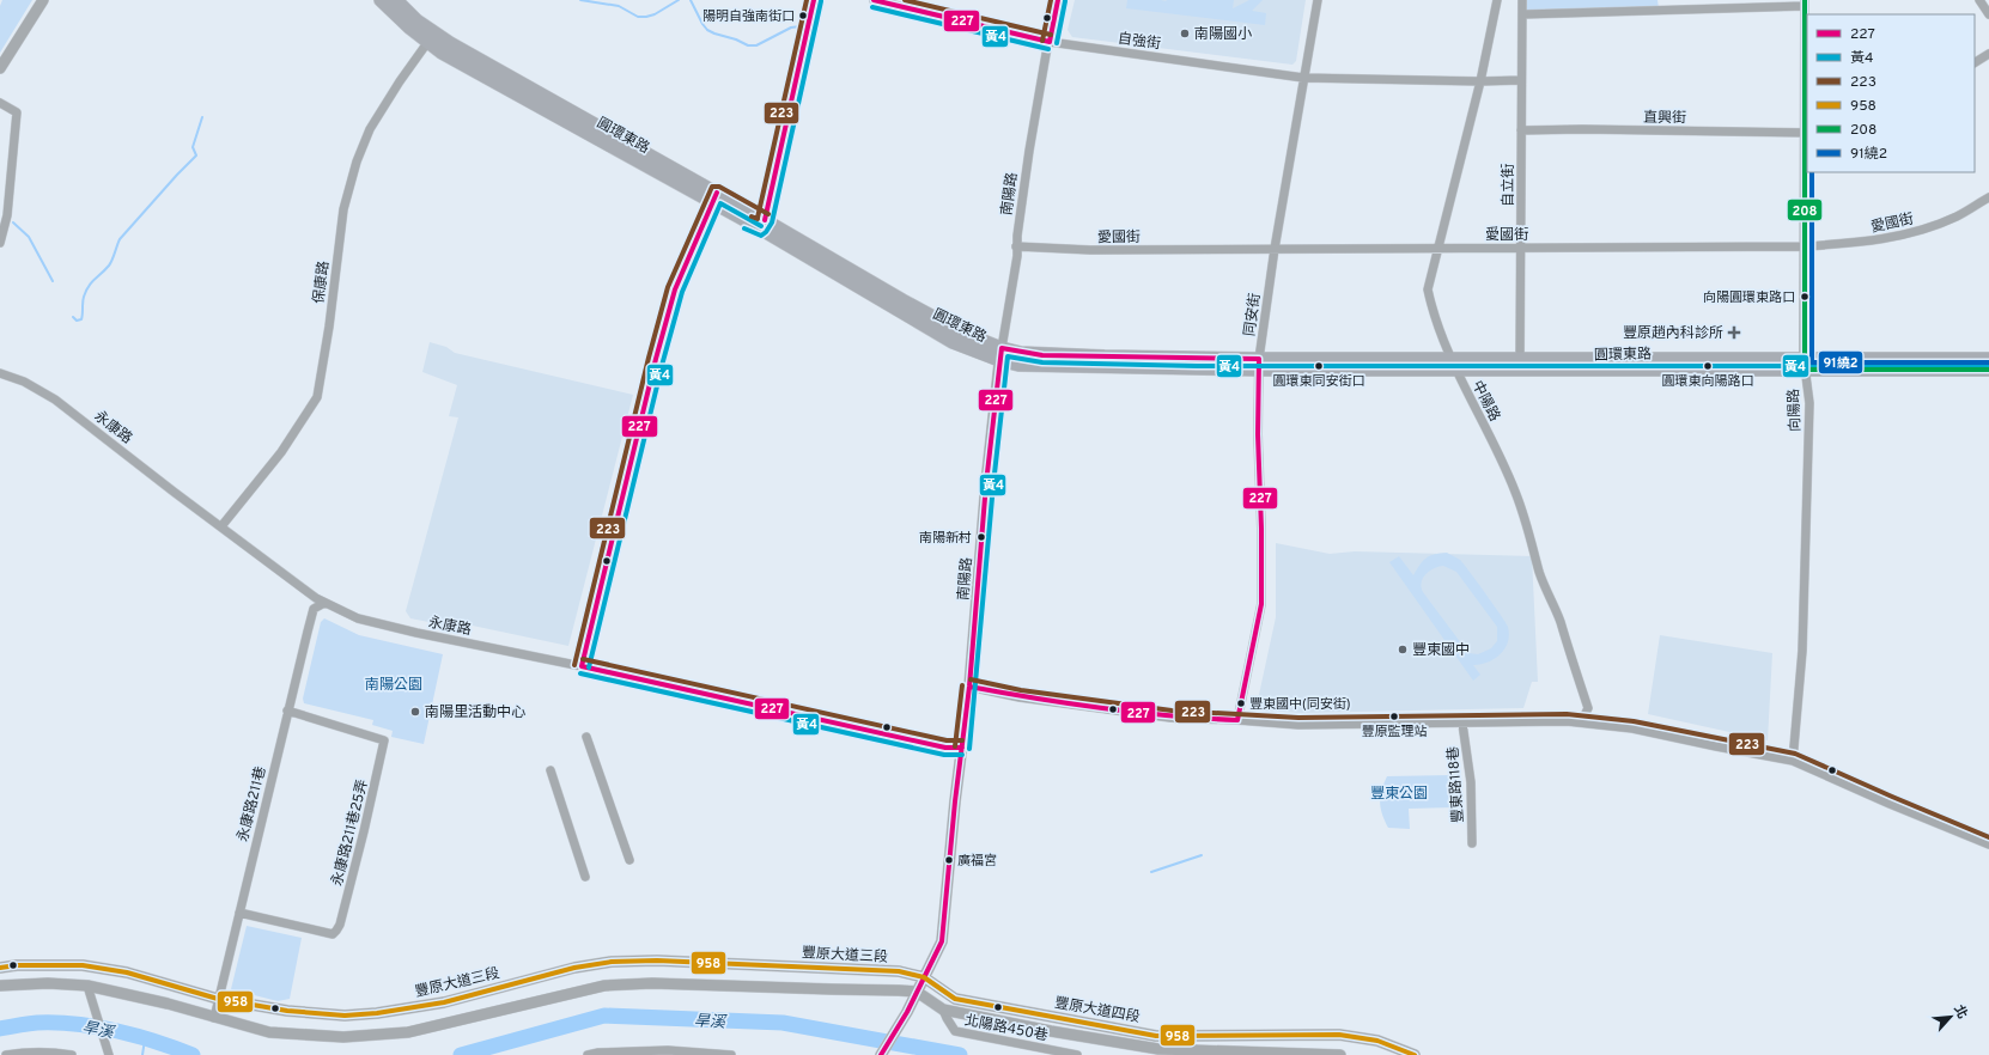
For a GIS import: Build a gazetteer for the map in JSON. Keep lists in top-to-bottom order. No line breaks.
{"streets":{"main road":["圓環東路"],"street":["自強街","直興街","自立街","南陽路","愛國街","保康路","同安街","中陽路","向陽路","永康路","豐東路118巷","永康路211巷","永康路211巷25弄","豐原大道三段","豐原大道四段","北陽路450巷"]},"crossings":[["自強街","自立街"],["自強街","南陽路"],["自強街","同安街"],["自強街","中陽路"],["直興街","自立街"],["直興街","向陽路"],["圓環東路","自立街"],["圓環東路","南陽路"],["圓環東路","保康路"],["圓環東路","同安街"],["圓環東路","中陽路"],["圓環東路","向陽路"],["自立街","愛國街"],["南陽路","愛國街"],["南陽路","永康路"],["南陽路","豐原大道三段"],["南陽路","豐原大道四段"],["愛國街","同安街"],["愛國街","中陽路"],["愛國街","向陽路"],["保康路","永康路"],["永康路","永康路211巷"],["永康路211巷","永康路211巷25弄"],["永康路211巷","豐原大道三段"],["豐原大道三段","豐原大道四段"],["豐原大道四段","北陽路450巷"]],"water":["旱溪"],"parks":["南陽公園","豐東公園"],"places":{"other":["陽明自強南街口","南陽國小","向陽圓環東路口","圓環東同安街口","圓環東向陽路口","南陽新村","豐東國中","豐東國中(同安街)","南陽里活動中心","豐原監理站","廣福宮"],"health":["豐原趙內科診所"]},"lines":["transit line 227","transit line 223","transit line 208","transit line 黃4","transit line 91繞2","transit line 958"],"legend":["227","黃4","223","958","208","91繞2"],"north":"top right"}
